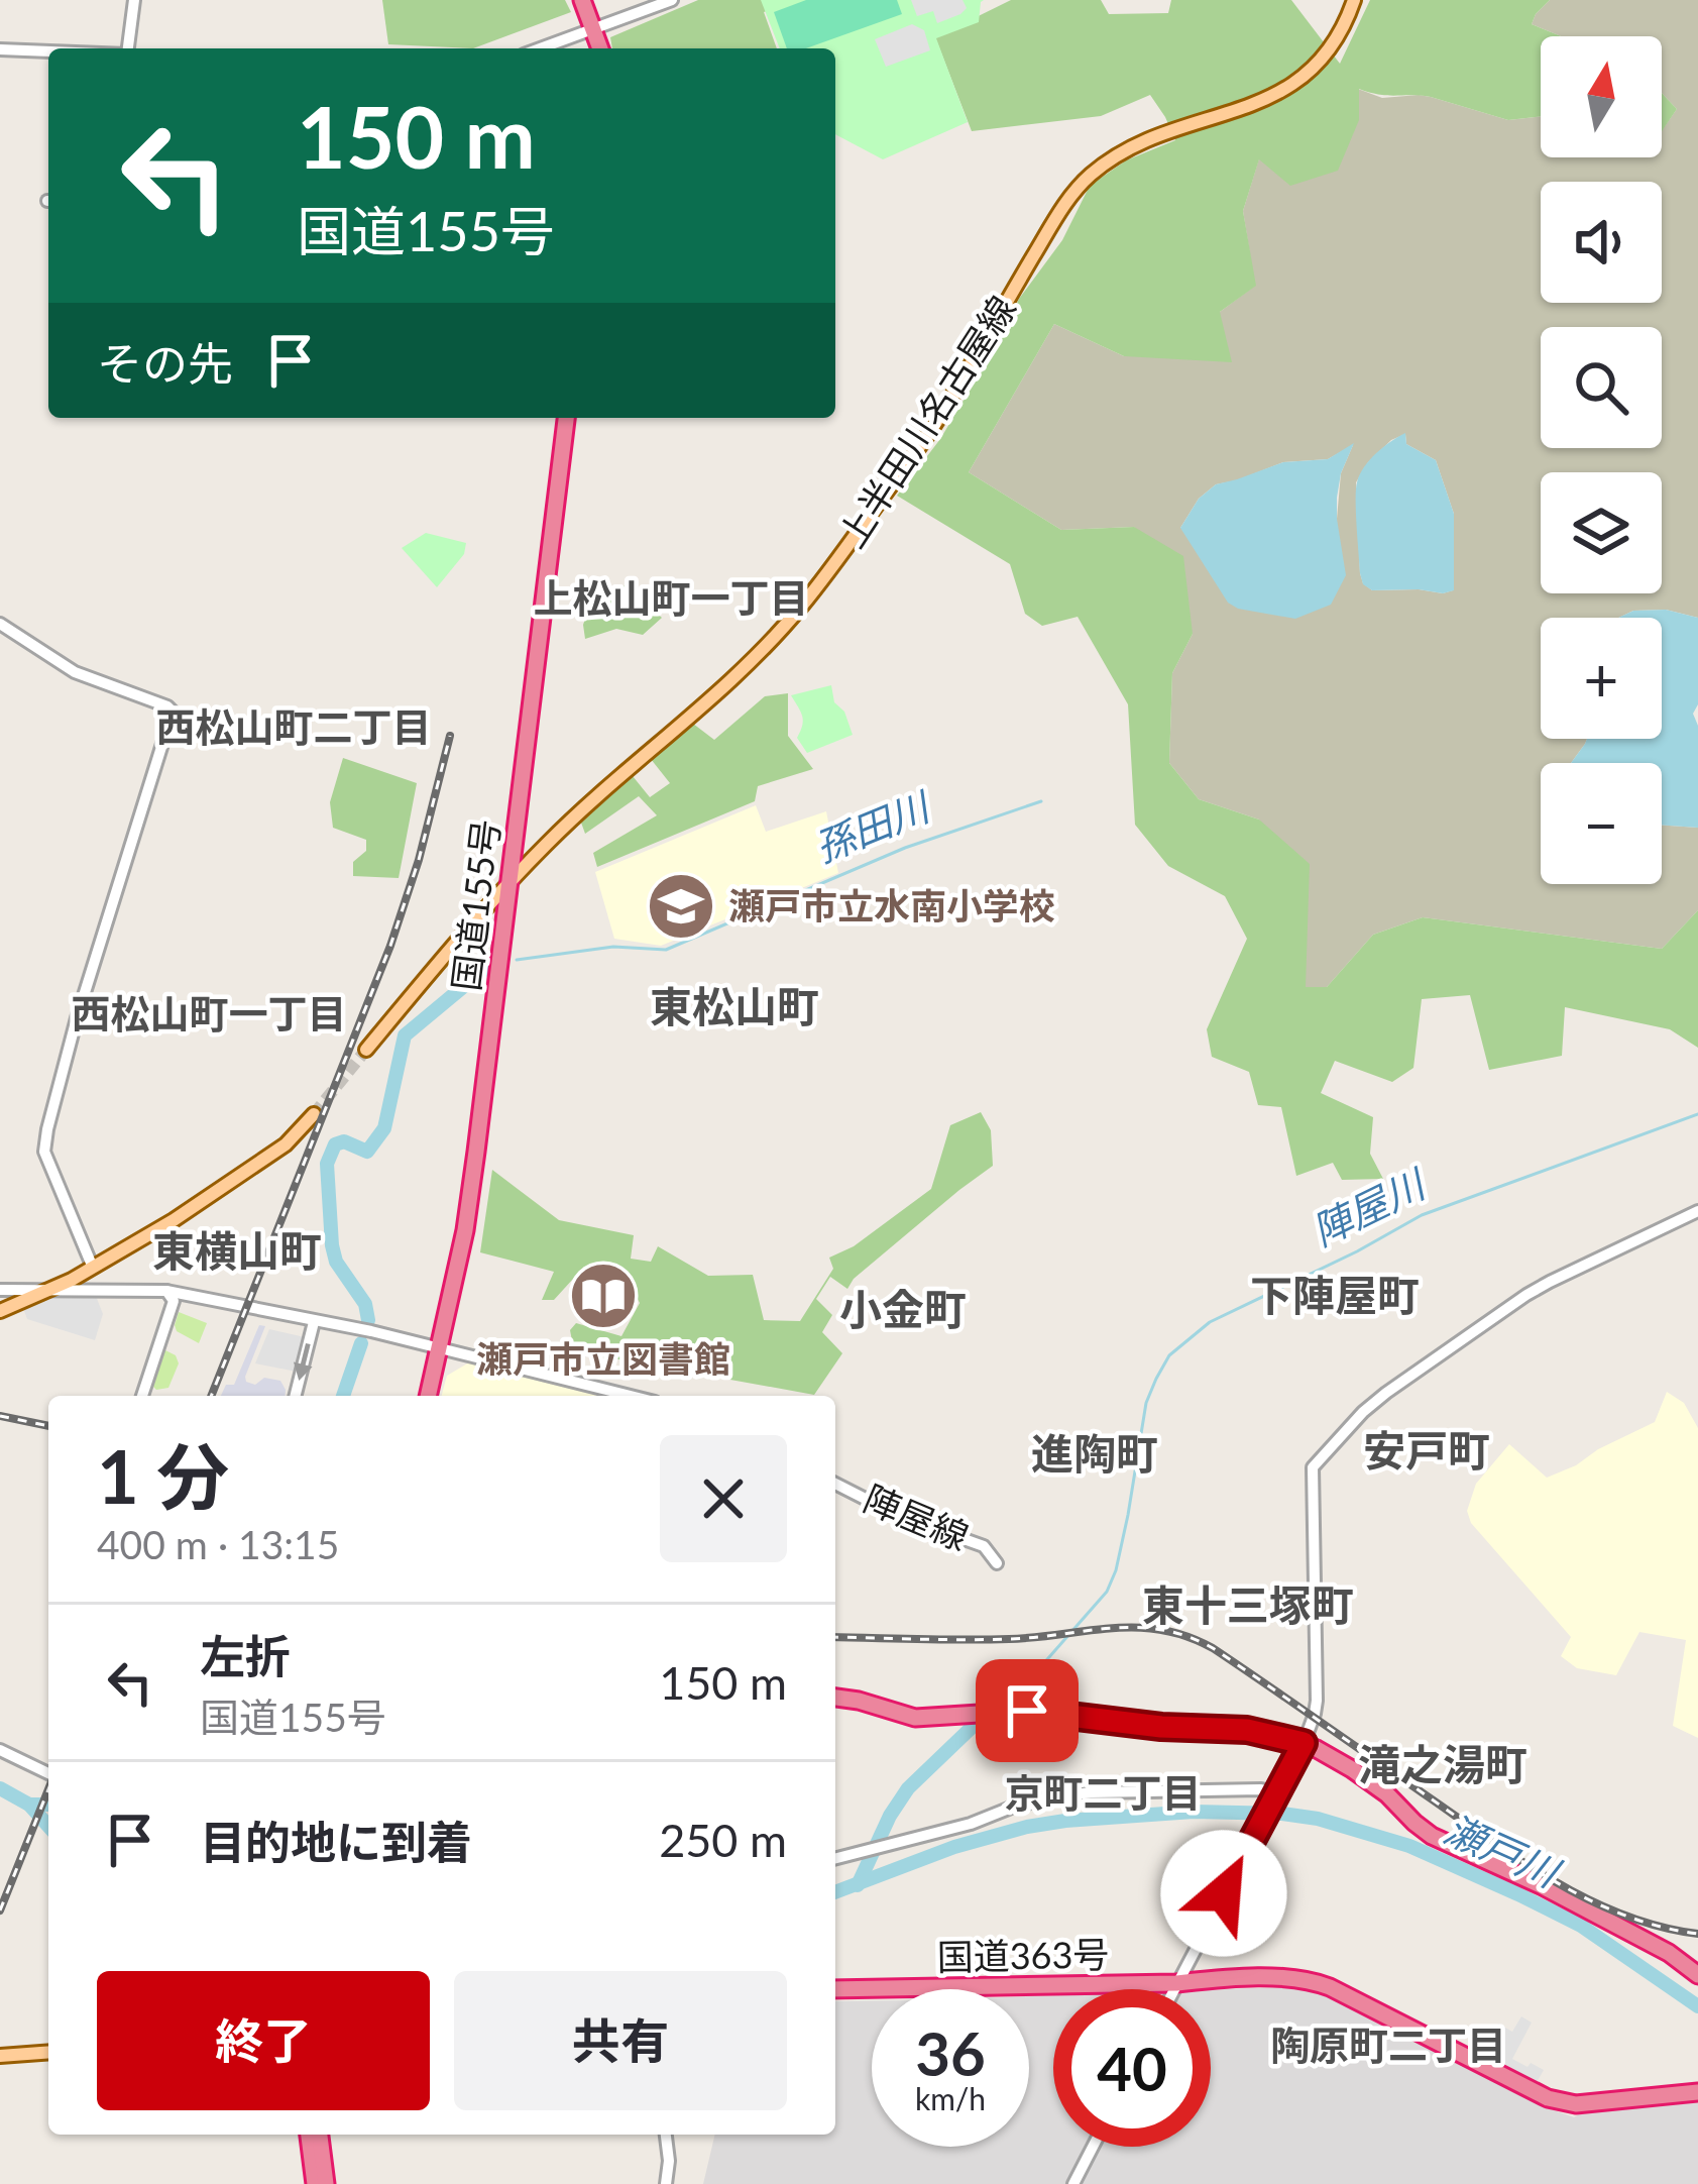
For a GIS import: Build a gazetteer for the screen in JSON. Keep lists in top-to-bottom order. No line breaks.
{"streets":{"highway":["国道155号","国道363号"],"main road":["上半田川名古屋線"],"street":["陣屋線"]},"crossings":[["上半田川名古屋線","国道155号"]],"districts":["上松山町一丁目","西松山町二丁目","東松山町","西松山町一丁目","東横山町","下陣屋町","小金町","安戸町","進陶町","東十三塚町","滝之湯町","京町二丁目","陶原町二丁目"],"water":["孫田川","陣屋川","瀬戸川"],"places":{"school or university":["瀬戸市立水南小学校"],"library":["瀬戸市立図書館"]},"north":"top","page":{"map_buttons":["+","−"],"turn":["150 m","国道155号"],"then":"その先","heading":["1 分","400 m · 13:15"],"list":[{"name":"左折","note":"国道155号","value":"150 m"},{"name":"目的地に到着","value":"250 m"}],"buttons":["終了","共有"],"speed":"36 km/h","limit":"40"}}
